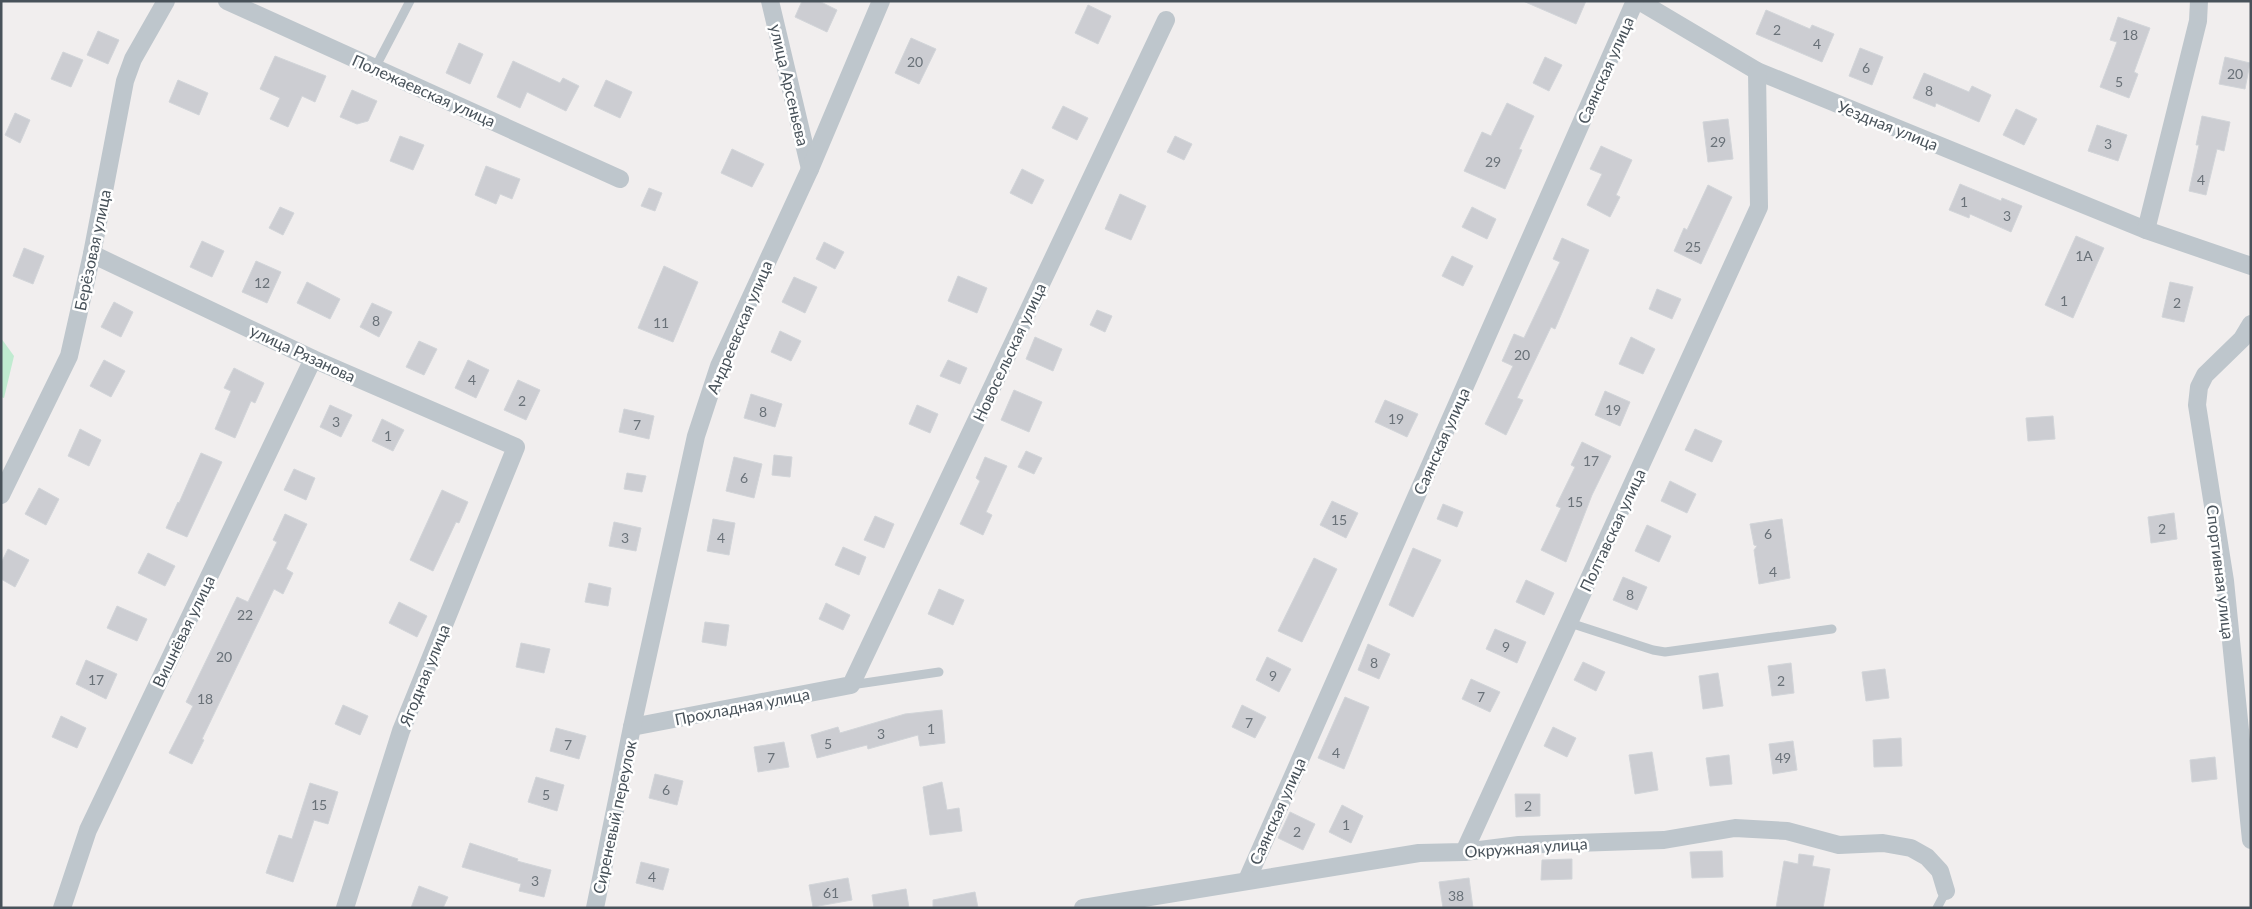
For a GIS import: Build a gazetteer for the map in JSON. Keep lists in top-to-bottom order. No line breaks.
{"streets":{"street":["Саянская улица","улица Арсеньева","Полежаевская улица","Уездная улица","Берёзовая улица","Андреевская улица","Новосельская улица","улица Рязанова","Полтавская улица","Спортивная улица","Вишнёвая улица","Ягодная улица","Прохладная улица","Сиреневый переулок","Окружная улица"]},"crossings":[["Саянская улица","Уездная улица"],["Саянская улица","Окружная улица"],["улица Арсеньева","Андреевская улица"],["Уездная улица","Полтавская улица"],["Берёзовая улица","улица Рязанова"],["Андреевская улица","Прохладная улица"],["Андреевская улица","Сиреневый переулок"],["Новосельская улица","Прохладная улица"],["улица Рязанова","Вишнёвая улица"],["улица Рязанова","Ягодная улица"],["Полтавская улица","Окружная улица"],["Прохладная улица","Сиреневый переулок"]],"house_numbers":["2","18","4","20","6","20","5","8","29","3","29","4","1","3","25","1А","12","1","2","8","11","20","4","2","19","8","19","3","7","1","17","6","15","15","2","6","3","4","4","8","22","9","20","8","9","17","2","7","18","7","1","3","5","7","4","7","49","6","5","15","2","1","2","4","3","61","38"]}
